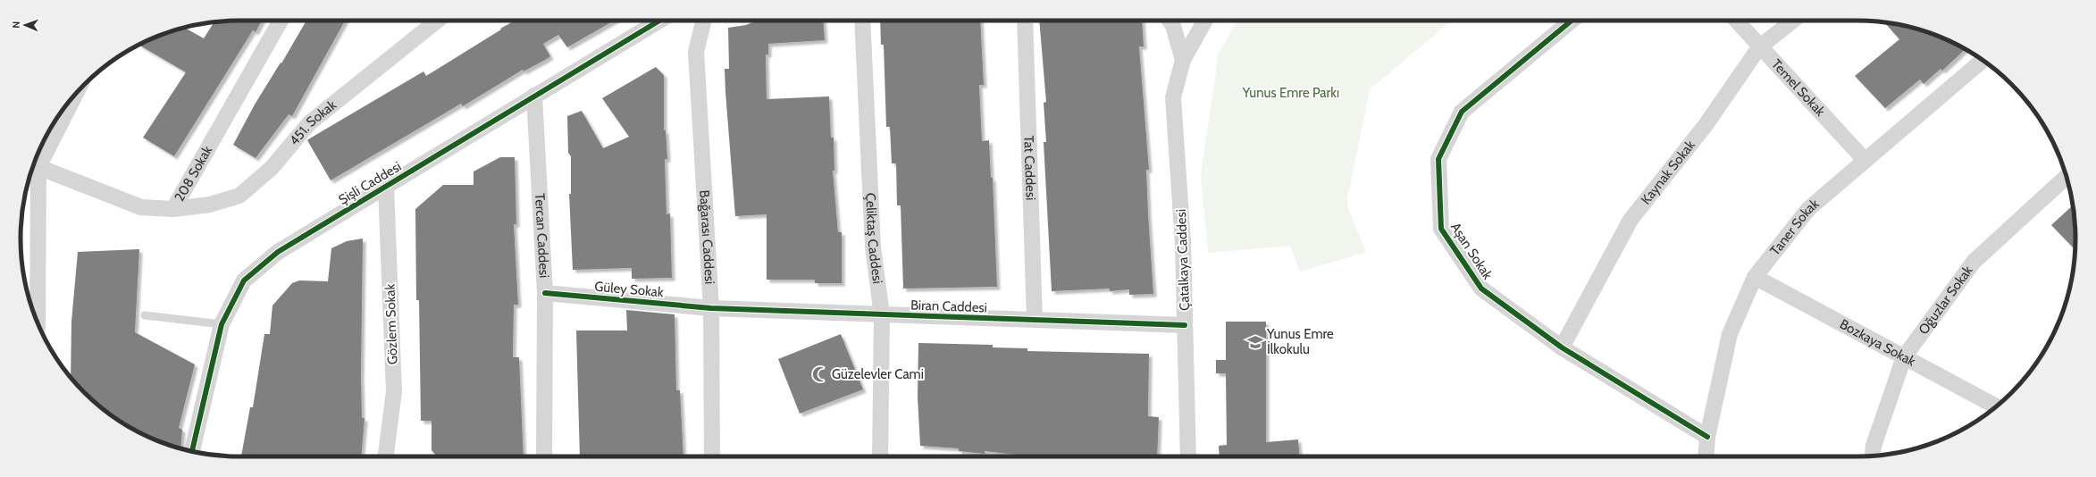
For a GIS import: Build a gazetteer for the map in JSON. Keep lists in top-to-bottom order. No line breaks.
{"streets":{"street":["Temel Sokak","451. Sokak","Tat Caddesi","Kaynak Sokak","208 Sokak","Şişli Caddesi","Taner Sokak","Tercan Caddesi","Bağarası Caddesi","Çeliktaş Caddesi","Aşan Sokak","Çatalkaya Caddesi","Güley Sokak","Oğuzlar Sokak","Biran Caddesi","Gözlem Sokak","Bozkaya Sokak"]},"crossings":[["Temel Sokak","Kaynak Sokak"],["Temel Sokak","Taner Sokak"],["451. Sokak","208 Sokak"],["Tat Caddesi","Biran Caddesi"],["Kaynak Sokak","Aşan Sokak"],["Şişli Caddesi","Tercan Caddesi"],["Şişli Caddesi","Gözlem Sokak"],["Taner Sokak","Aşan Sokak"],["Taner Sokak","Bozkaya Sokak"],["Tercan Caddesi","Güley Sokak"],["Bağarası Caddesi","Güley Sokak"],["Bağarası Caddesi","Biran Caddesi"],["Çeliktaş Caddesi","Biran Caddesi"],["Çatalkaya Caddesi","Biran Caddesi"],["Güley Sokak","Biran Caddesi"],["Oğuzlar Sokak","Bozkaya Sokak"]],"parks":["Yunus Emre Parkı"],"places":{"school or university":["Yunus Emre İlkokulu"],"mosque":["Güzelevler Cami"]},"north":"left"}
